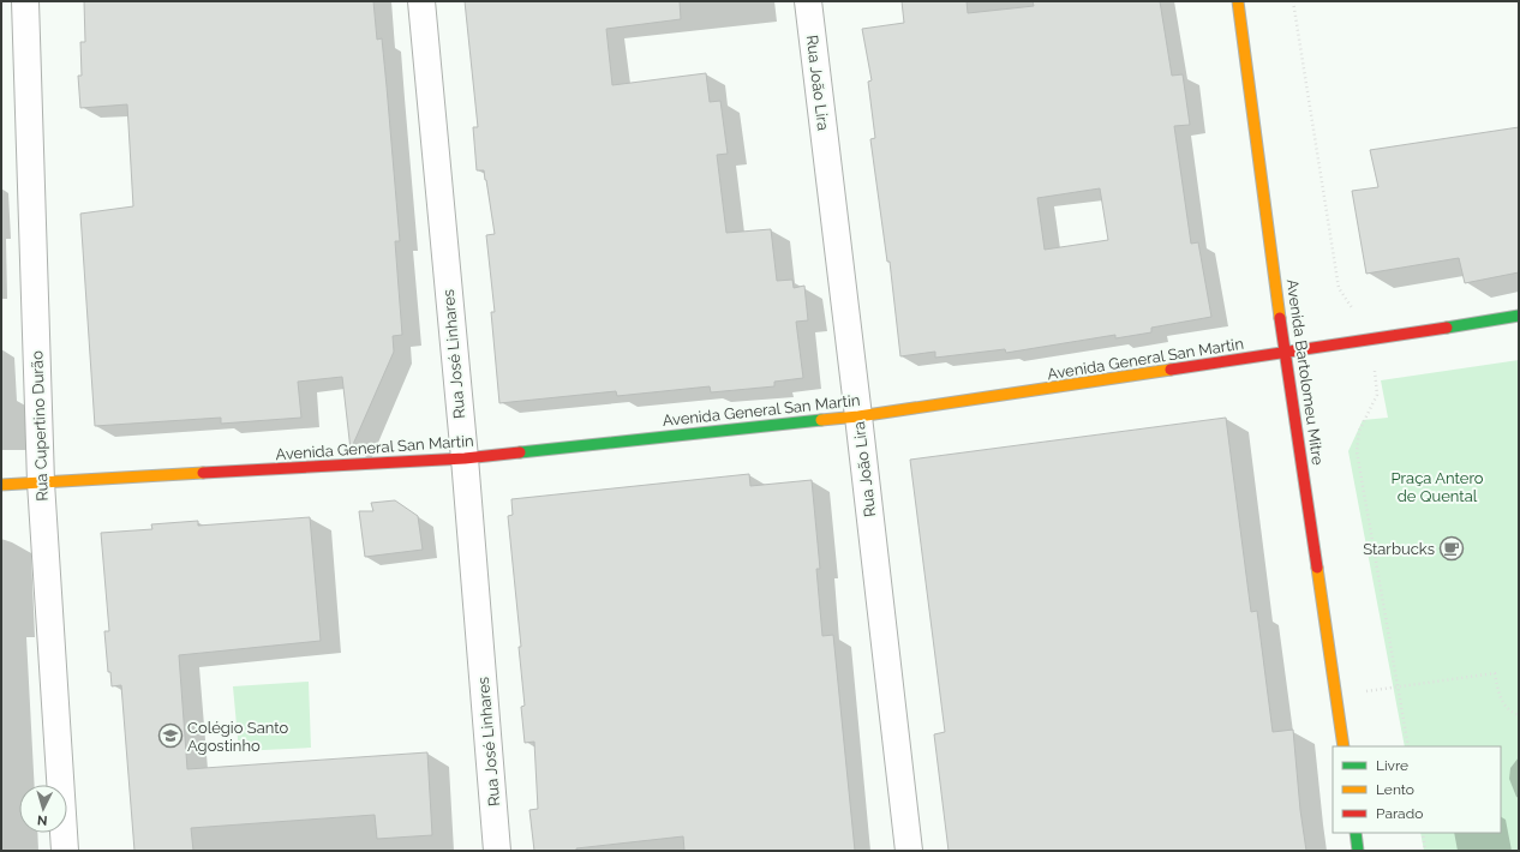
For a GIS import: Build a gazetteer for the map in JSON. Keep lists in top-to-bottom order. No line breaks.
{"streets":{"main road":["Avenida General San Martin","Avenida Bartolomeu Mitre"],"street":["Rua João Lira","Rua José Linhares","Rua Cupertino Durão"]},"crossings":[["Rua João Lira","Avenida General San Martin"],["Rua José Linhares","Avenida General San Martin"],["Avenida General San Martin","Avenida Bartolomeu Mitre"],["Avenida General San Martin","Rua Cupertino Durão"]],"parks":["Praça Antero de Quental"],"places":{"cafe":["Starbucks"],"school or university":["Colégio Santo Agostinho"]},"legend":["Livre","Lento","Parado"],"north":"bottom"}
